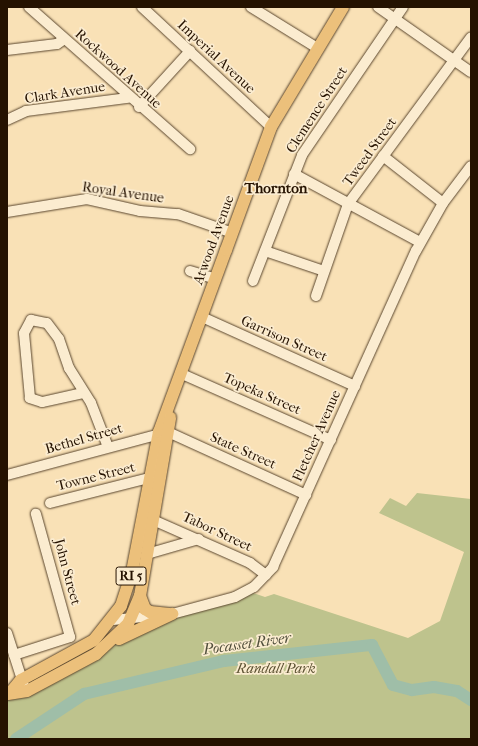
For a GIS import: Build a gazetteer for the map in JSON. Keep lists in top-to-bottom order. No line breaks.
{"streets":{"main road":["Atwood Avenue","RI 5"],"street":["Imperial Avenue","Rockwood Avenue","Clark Avenue","Clemence Street","Tweed Street","Royal Avenue","Garrison Street","Topeka Street","Fletcher Avenue","Bethel Street","State Street","Towne Street","Tabor Street","John Street"]},"crossings":[["Imperial Avenue","Atwood Avenue"],["Rockwood Avenue","Clark Avenue"],["Royal Avenue","Atwood Avenue"],["Atwood Avenue","Garrison Street"],["Atwood Avenue","Topeka Street"],["Atwood Avenue","Fletcher Avenue"],["Atwood Avenue","Bethel Street"],["Atwood Avenue","State Street"],["Atwood Avenue","Towne Street"],["Atwood Avenue","Tabor Street"],["Garrison Street","Fletcher Avenue"],["Topeka Street","Fletcher Avenue"],["Fletcher Avenue","State Street"],["Fletcher Avenue","Tabor Street"],["Bethel Street","State Street"]],"districts":["Thornton"],"water":["Pocasset River"],"parks":["Randall Park"]}
